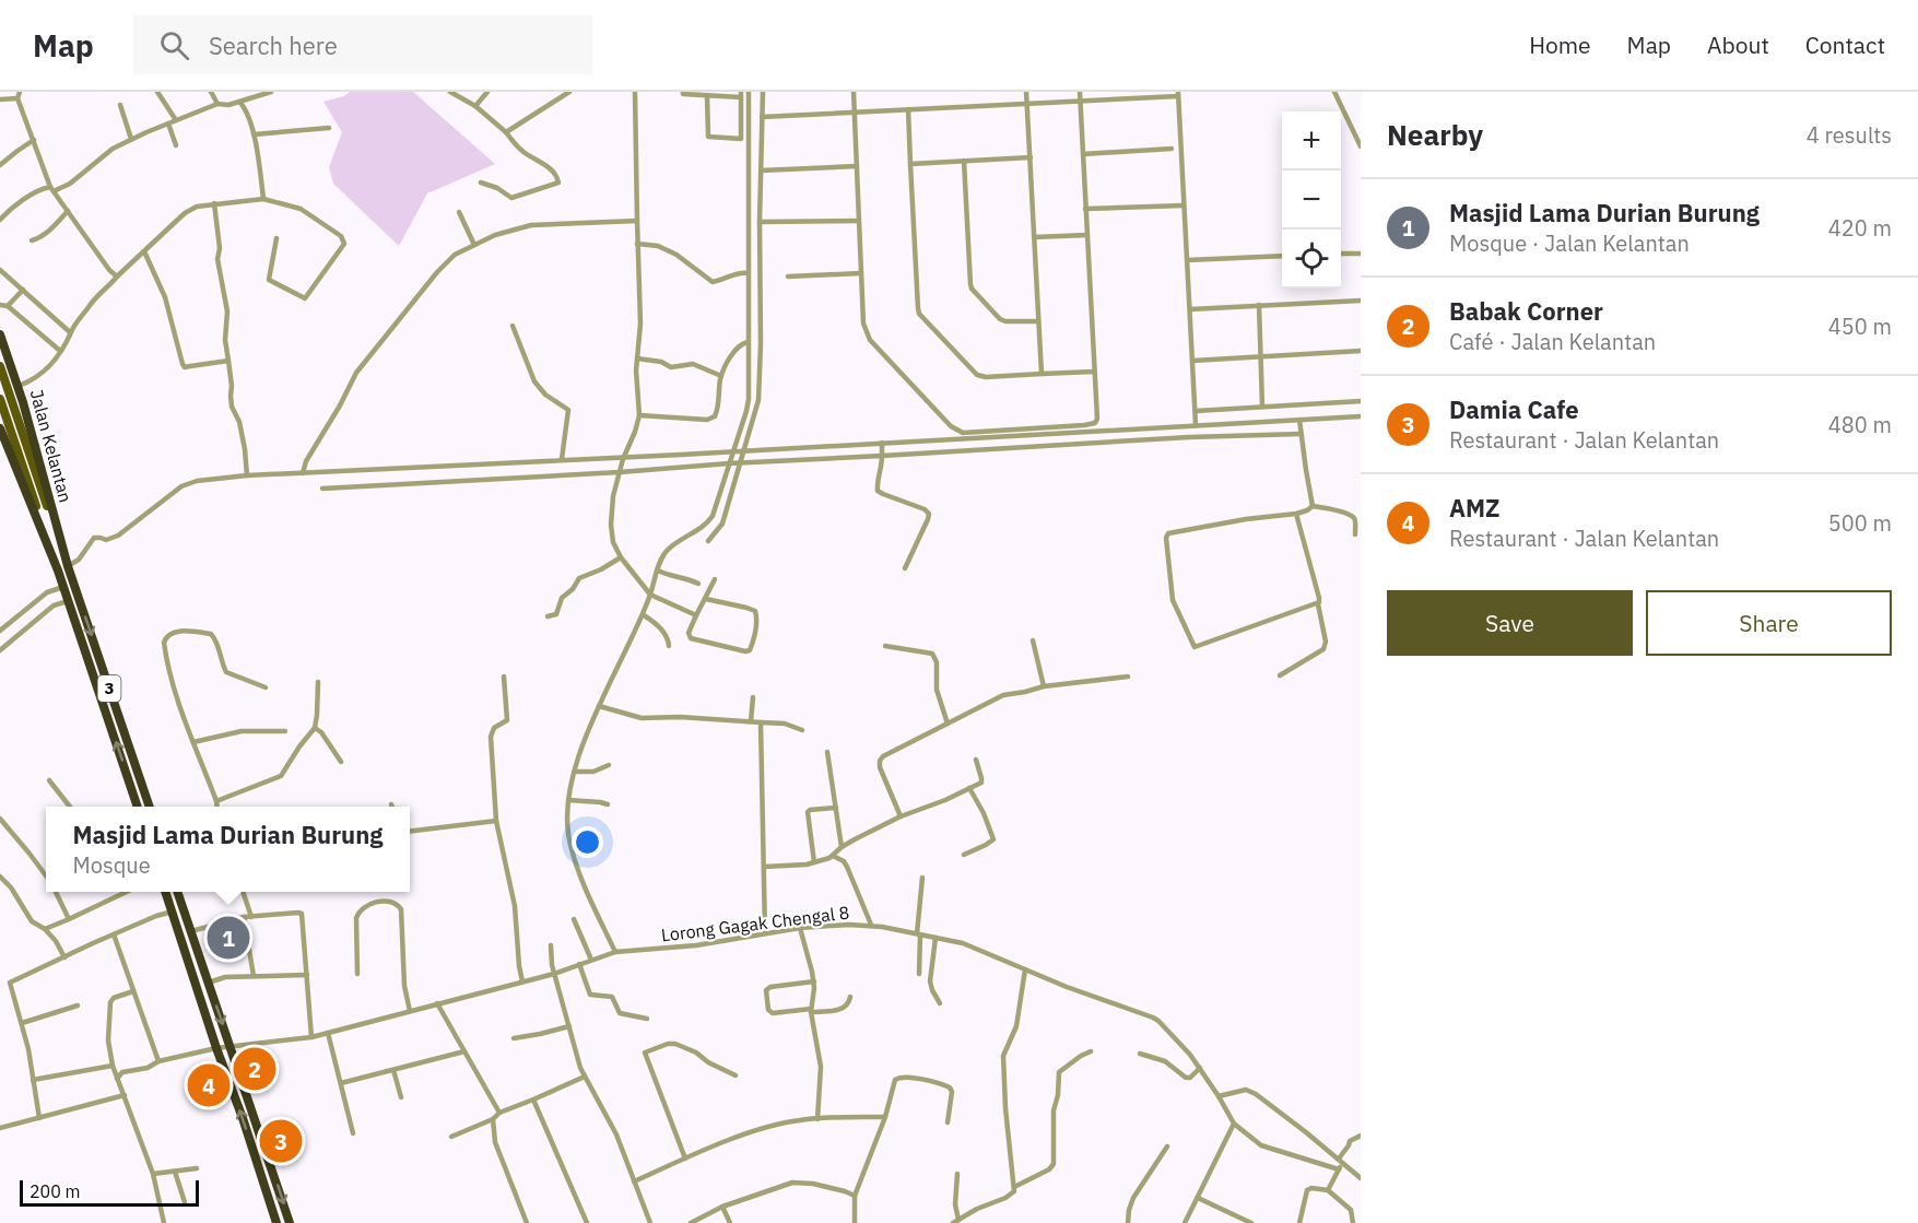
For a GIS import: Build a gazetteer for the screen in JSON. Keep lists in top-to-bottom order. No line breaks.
{"streets":{"highway":["Jalan Kelantan","3"],"street":["Lorong Gagak Chengal 8"]},"scale_bar":"200 m","page":{"header":"Map","search":"Search here","nav":["Home","Map","About","Contact"],"heading":["Nearby","4 results"],"map_buttons":["+","−"],"list":[{"mark":"1","name":"Masjid Lama Durian Burung","note":"Mosque · Jalan Kelantan","value":"420 m"},{"mark":"2","name":"Babak Corner","note":"Café · Jalan Kelantan","value":"450 m"},{"mark":"3","name":"Damia Cafe","note":"Restaurant · Jalan Kelantan","value":"480 m"},{"mark":"4","name":"AMZ","note":"Restaurant · Jalan Kelantan","value":"500 m"}],"buttons":["Save","Share"],"popup":["Masjid Lama Durian Burung","Mosque"],"pins":["1","2","4","3"],"scale":"200 m"}}
